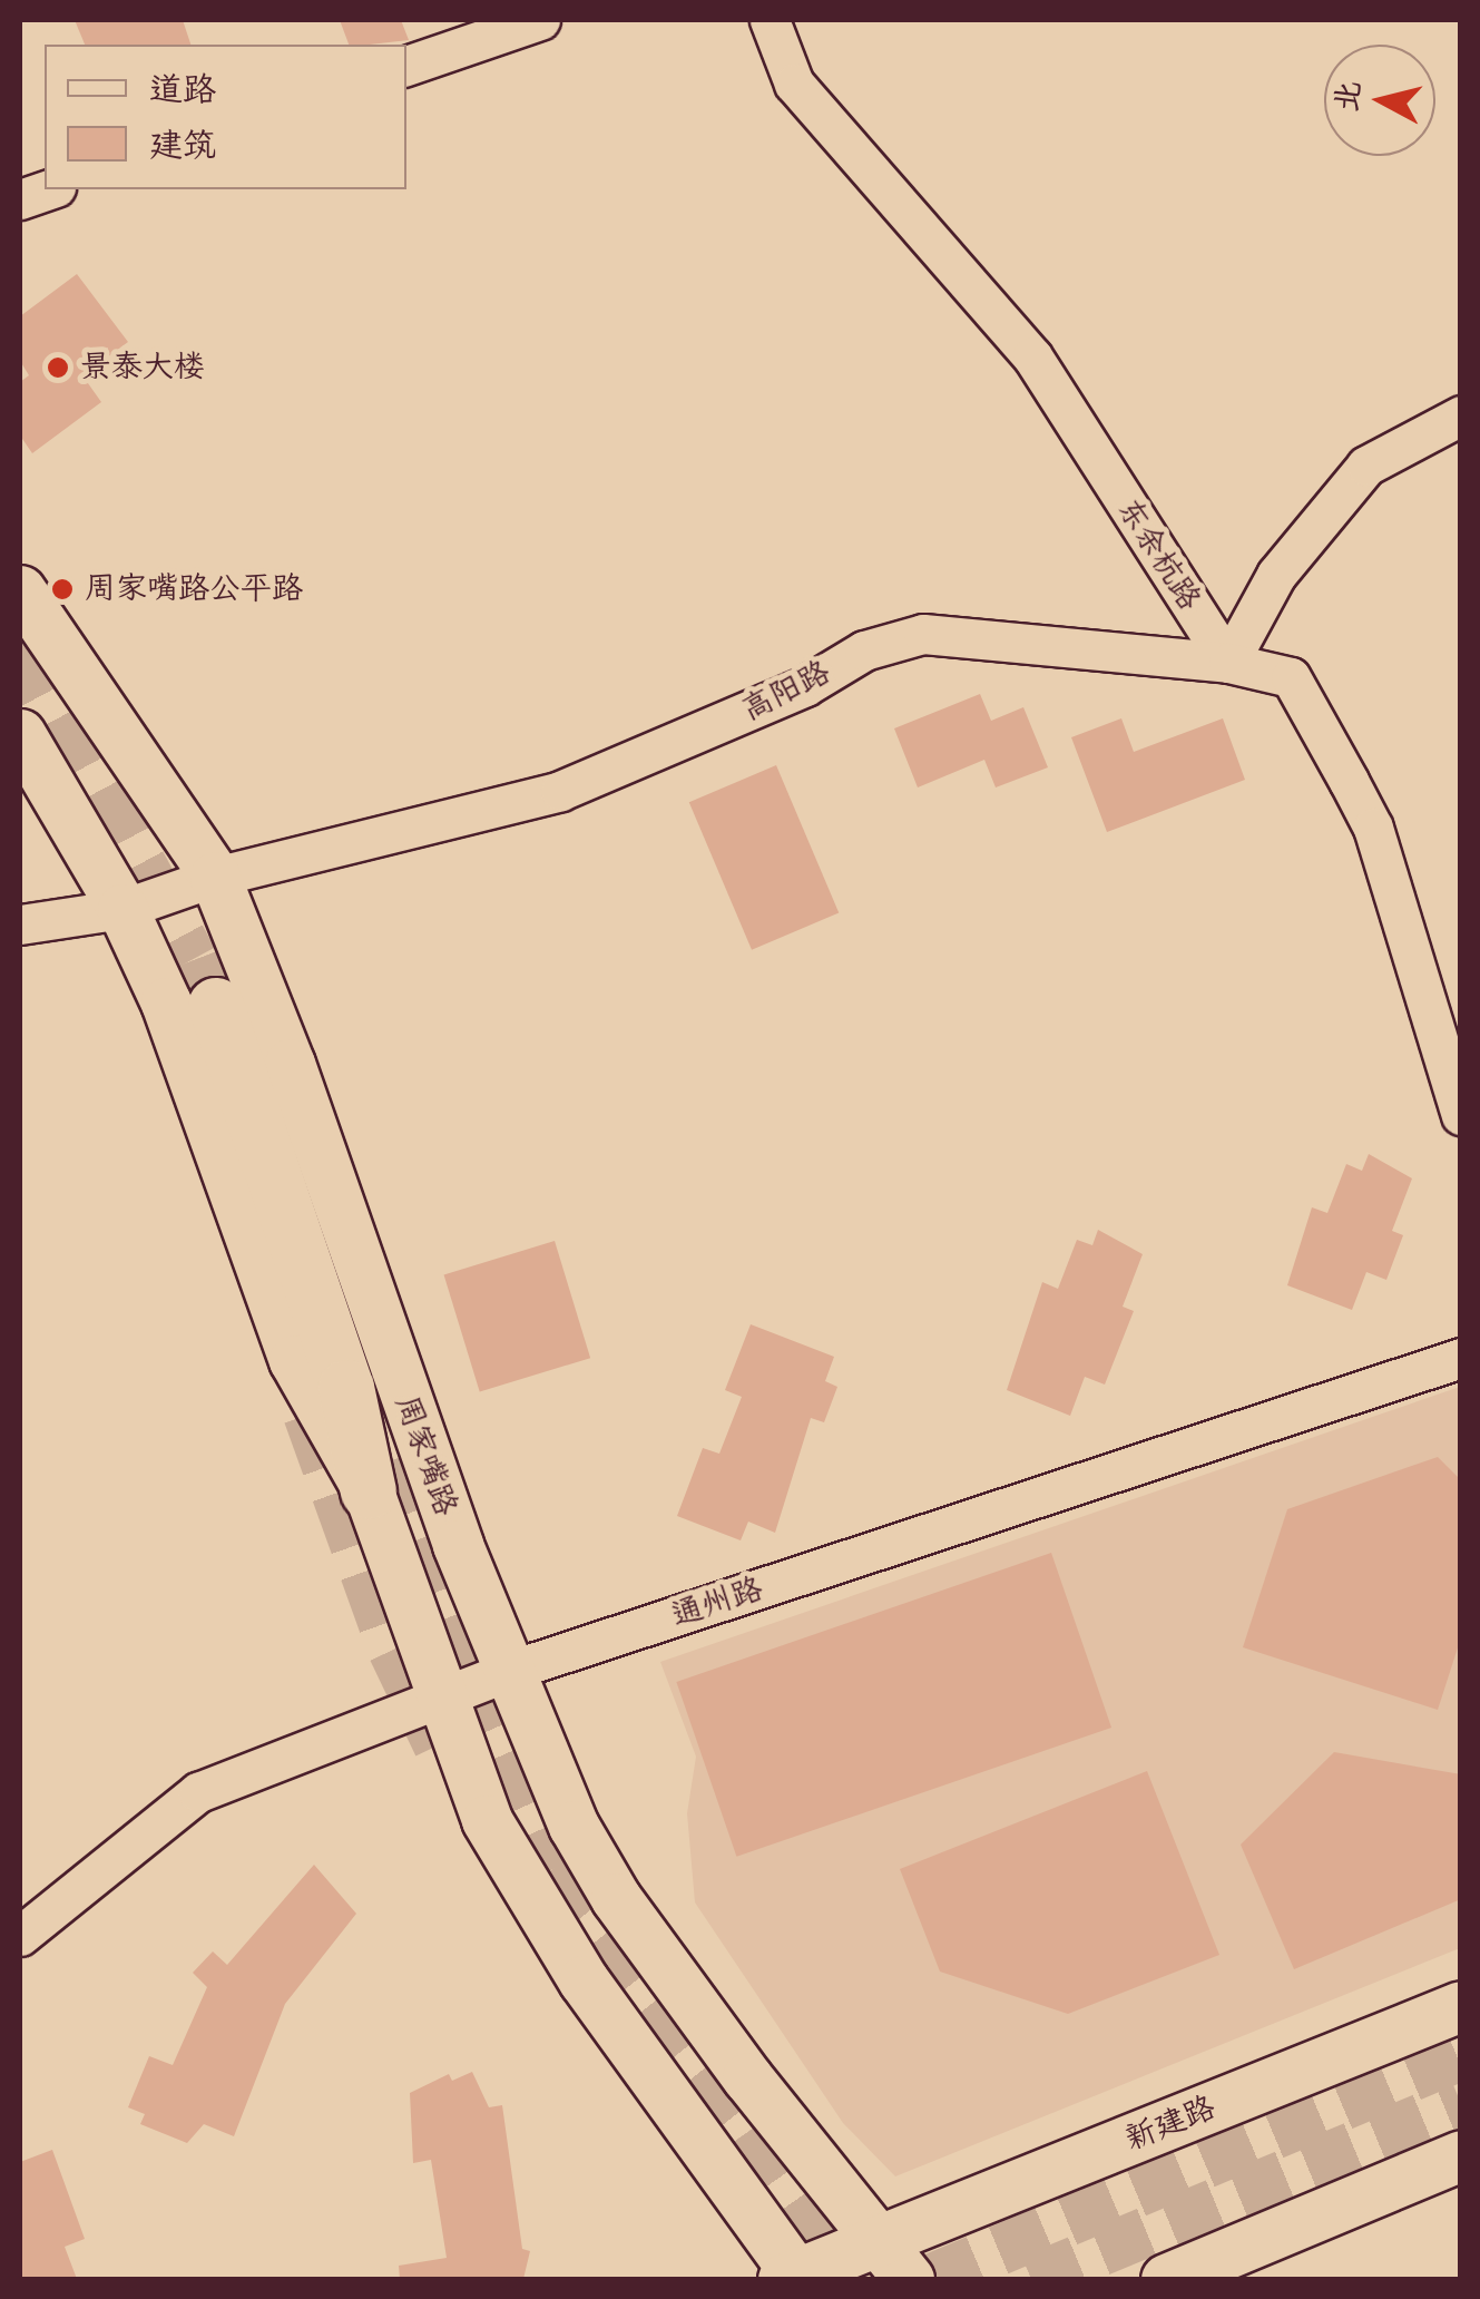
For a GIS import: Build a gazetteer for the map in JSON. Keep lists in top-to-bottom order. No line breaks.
{"streets":{"main road":["周家嘴路","新建路"],"street":["东余杭路","高阳路","通州路"]},"crossings":[["东余杭路","高阳路"],["高阳路","周家嘴路"],["周家嘴路","通州路"],["周家嘴路","新建路"]],"places":["景泰大楼","周家嘴路公平路"],"legend":["道路","建筑"],"north":"left"}
